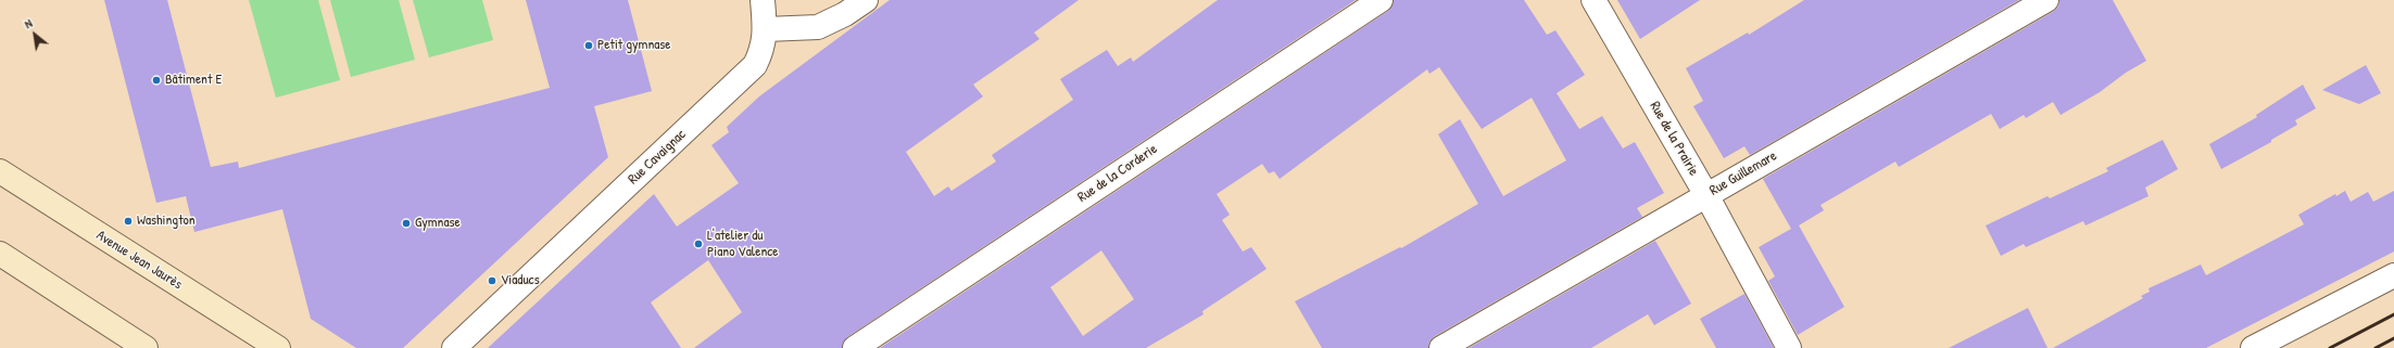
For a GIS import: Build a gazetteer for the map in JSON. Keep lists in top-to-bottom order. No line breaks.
{"streets":{"main road":["Avenue Jean Jaurès"],"street":["Rue de la Prairie","Rue Cavaignac","Rue de la Corderie","Rue Guillemare"]},"crossings":[["Rue de la Prairie","Rue Guillemare"]],"places":["Petit gymnase","Bâtiment E","Washington","Gymnase","L'atelier du Piano Valence","Viaducs"],"north":"top left"}
